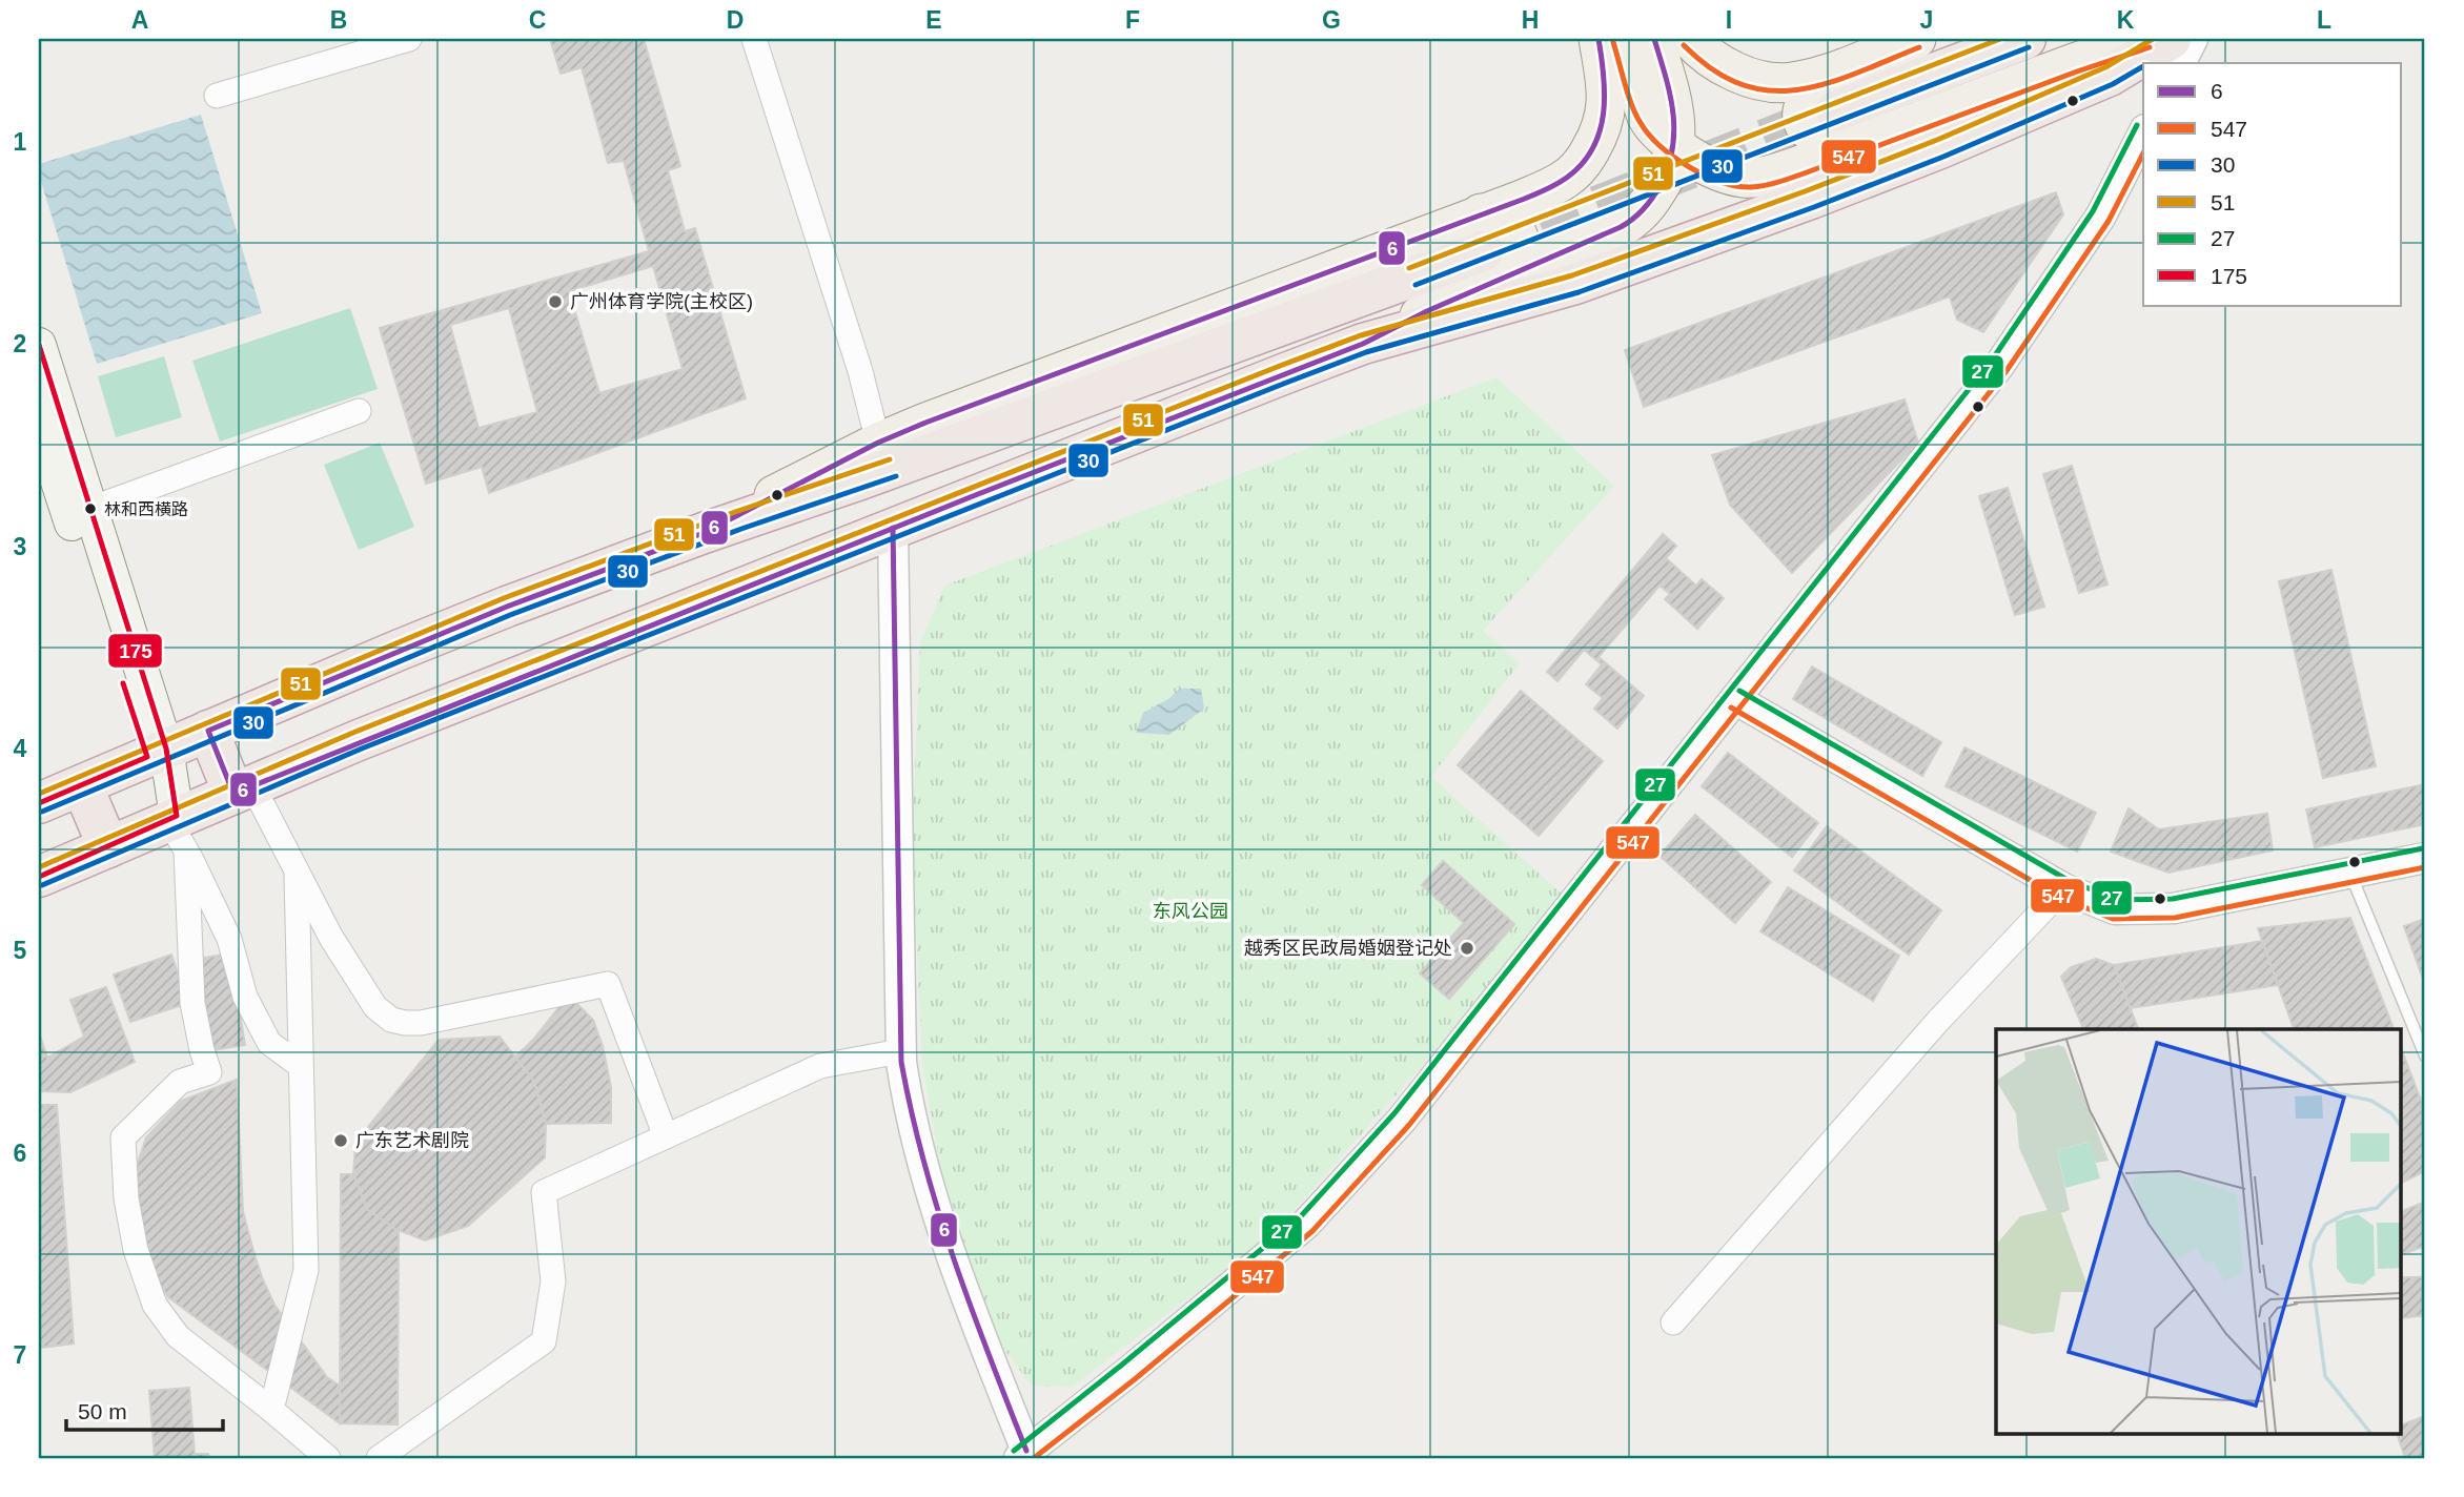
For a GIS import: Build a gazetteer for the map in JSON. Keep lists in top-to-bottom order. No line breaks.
{"parks":["东风公园"],"places":["广州体育学院(主校区)","林和西横路","越秀区民政局婚姻登记处","广东艺术剧院"],"lines":["transit line 6","transit line 51","transit line 547","transit line 30","transit line 27","transit line 175"],"legend":["6","547","30","51","27","175"],"scale_bar":"50 m","grid":{"columns":["A","B","C","D","E","F","G","H","I","J","K","L"],"rows":["1","2","3","4","5","6","7"]}}
